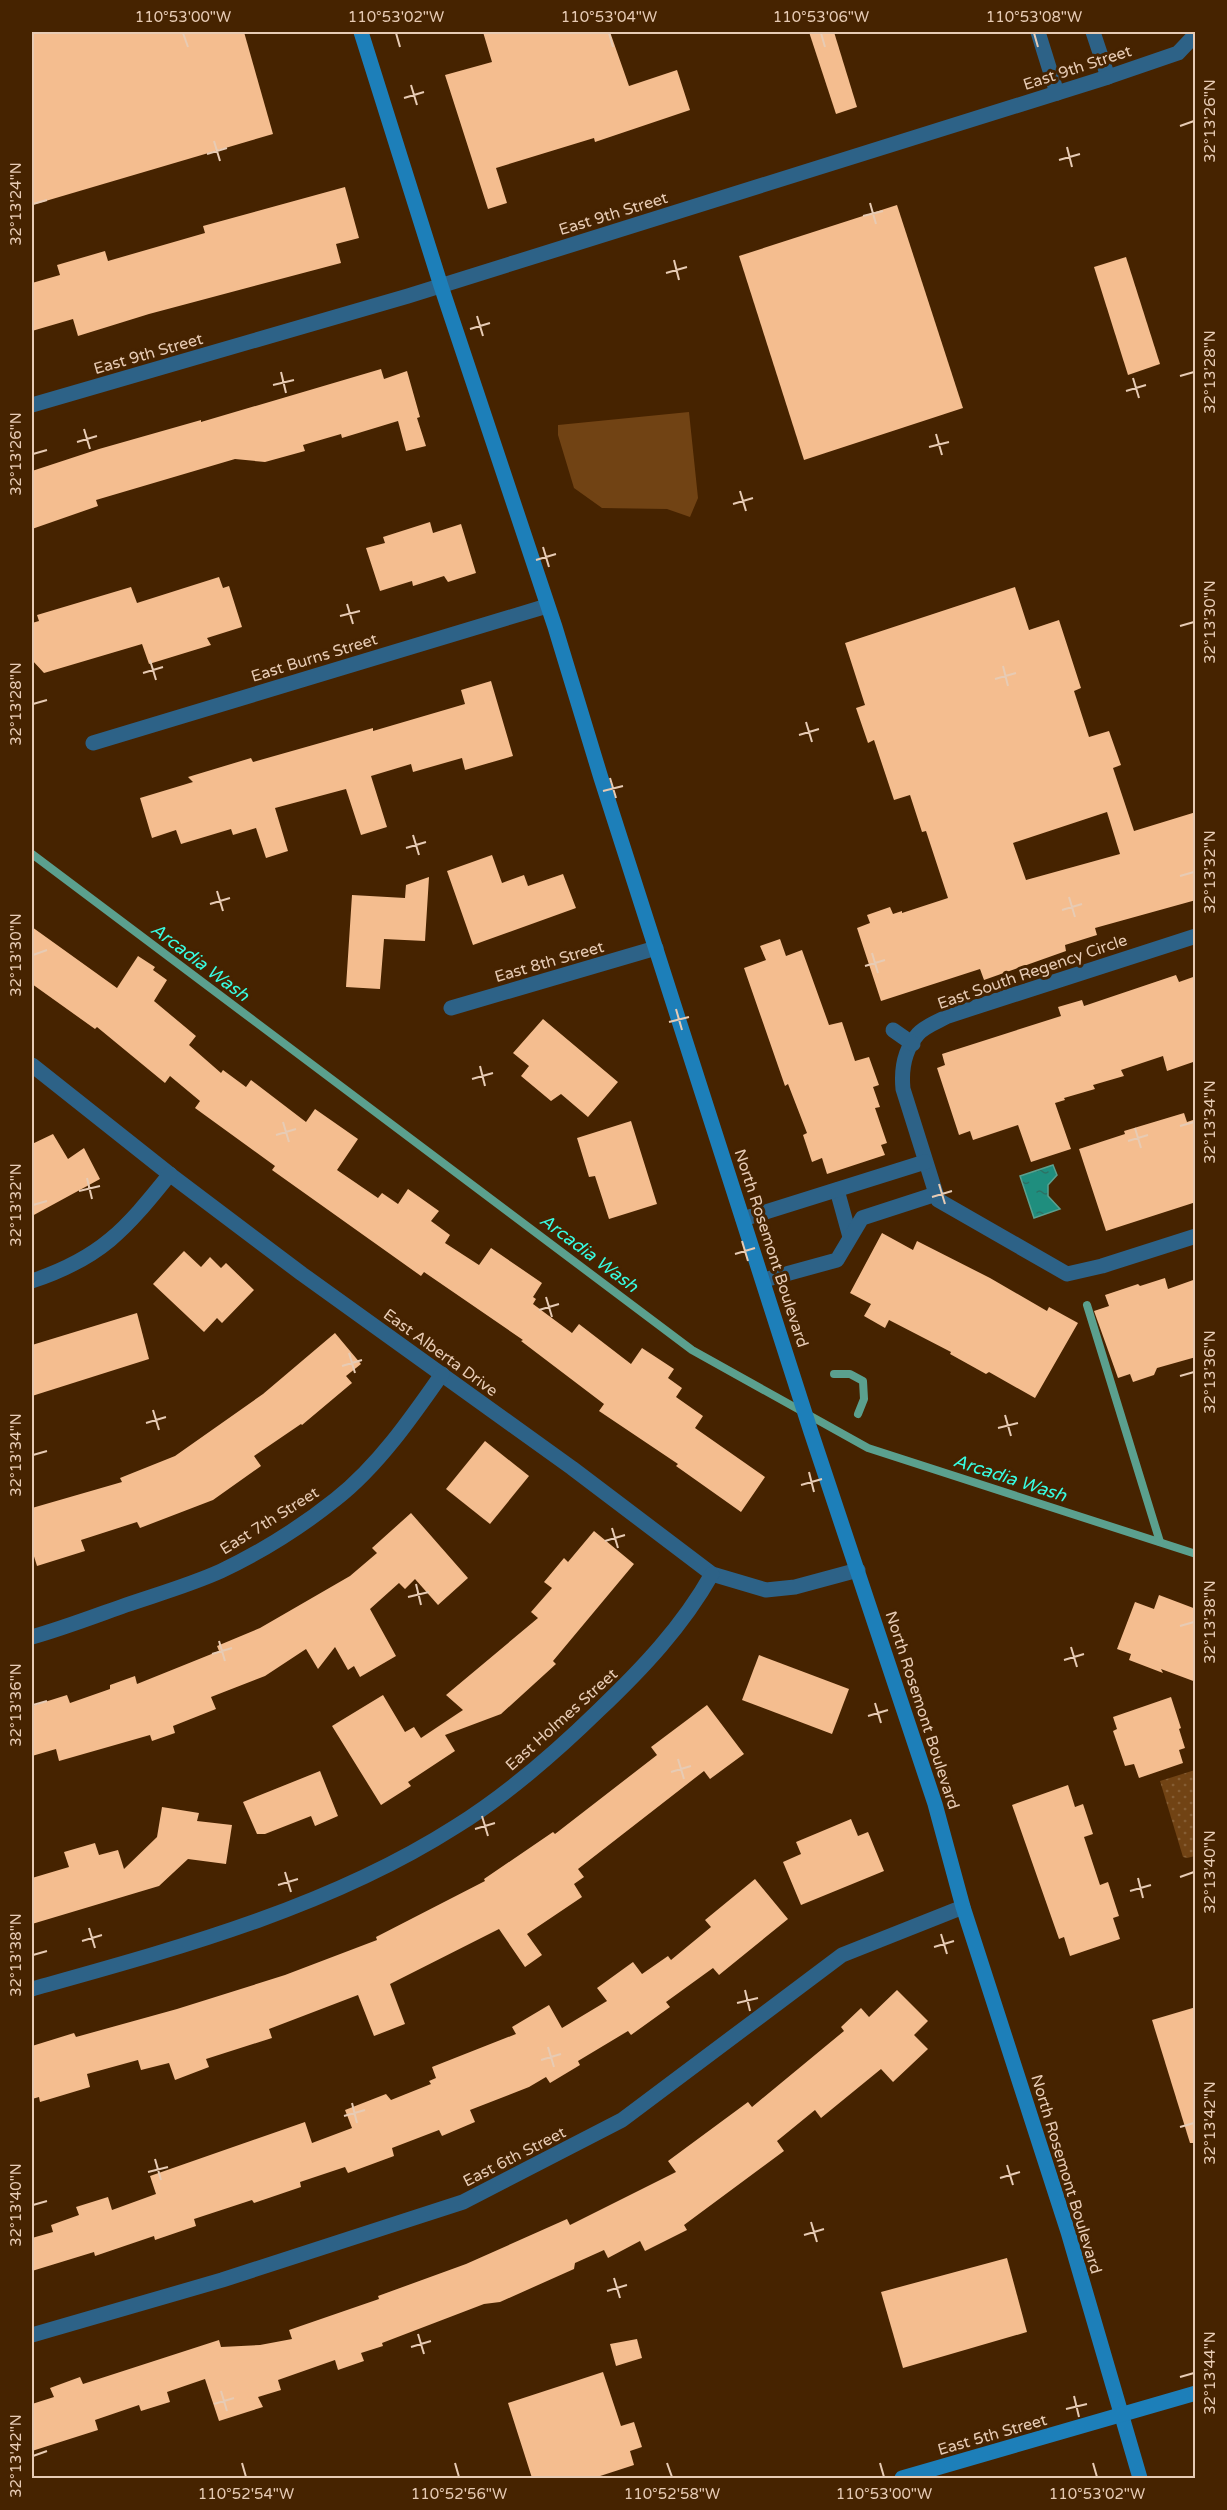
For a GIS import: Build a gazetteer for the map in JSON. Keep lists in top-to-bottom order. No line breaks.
{"streets":{"street":["East 9th Street","East Burns Street","East 8th Street","East South Regency Circle","North Rosemont Boulevard","East Alberta Drive","East 7th Street","East Holmes Street","East 6th Street","East 5th Street"]},"crossings":[["East 9th Street","North Rosemont Boulevard"],["East Burns Street","North Rosemont Boulevard"],["East 8th Street","North Rosemont Boulevard"],["North Rosemont Boulevard","East Alberta Drive"],["North Rosemont Boulevard","East 6th Street"],["North Rosemont Boulevard","East 5th Street"],["East Alberta Drive","East 7th Street"],["East Alberta Drive","East Holmes Street"]],"water":["Arcadia Wash"],"coordinates":["110°53'00\"W","110°53'02\"W","110°53'04\"W","110°53'06\"W","110°53'08\"W","32°13'26\"N","32°13'24\"N","32°13'28\"N","32°13'30\"N","32°13'32\"N","32°13'34\"N","32°13'36\"N","32°13'38\"N","32°13'40\"N","32°13'42\"N","32°13'44\"N","110°52'54\"W","110°52'56\"W","110°52'58\"W"]}
